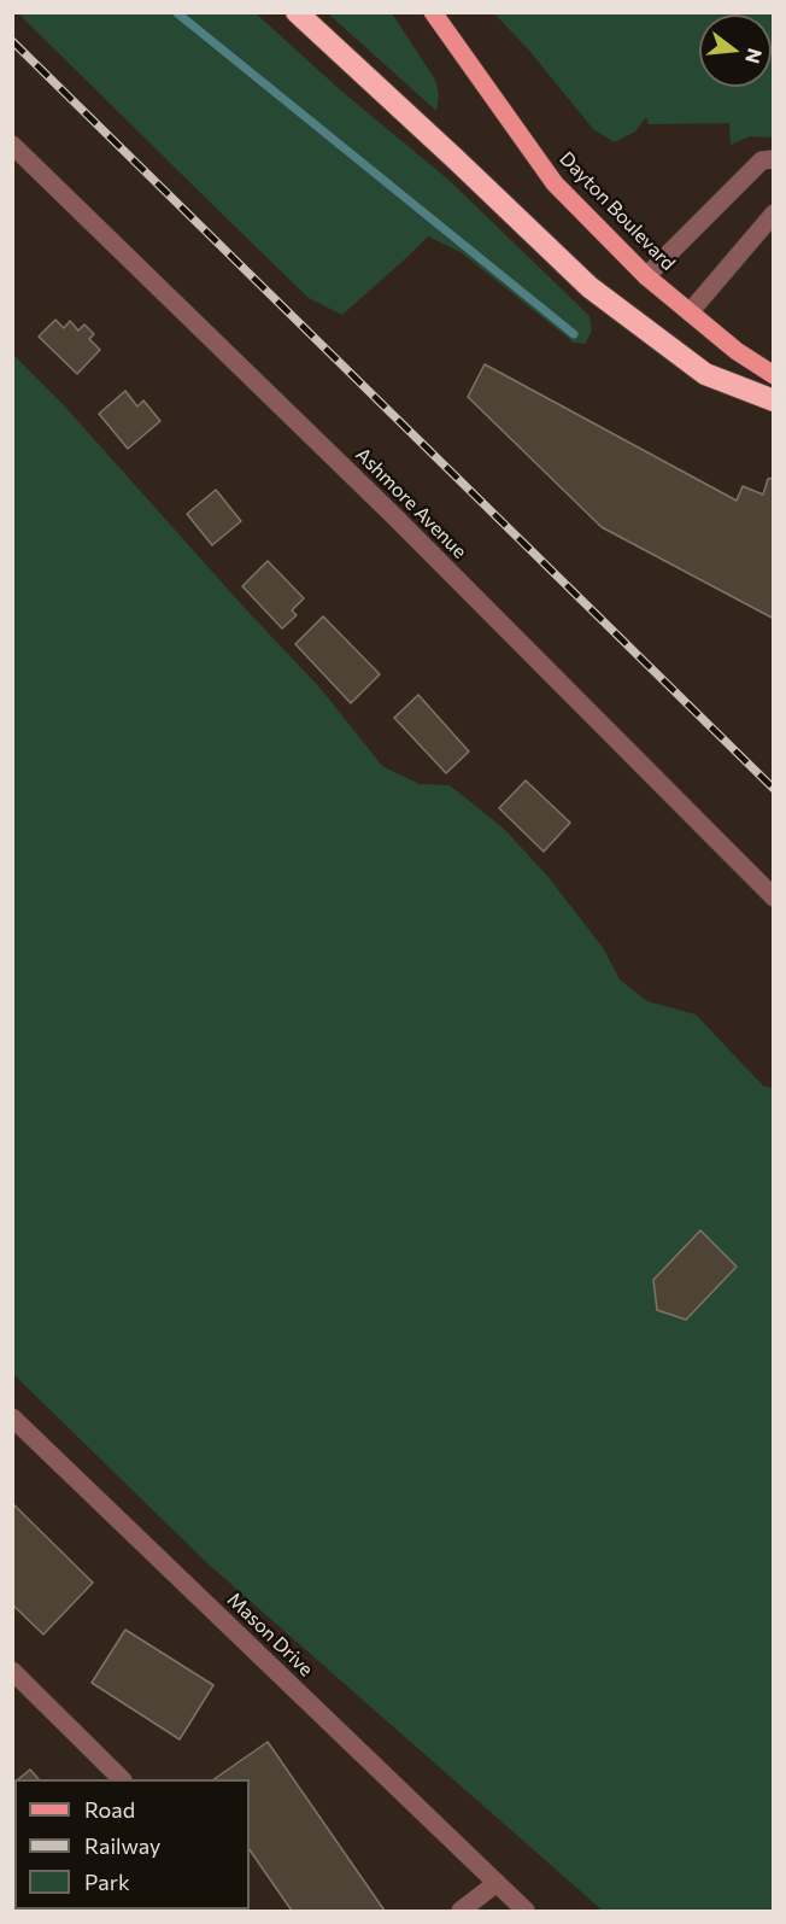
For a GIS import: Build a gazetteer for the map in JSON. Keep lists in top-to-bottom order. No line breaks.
{"streets":{"main road":["Dayton Boulevard"],"street":["Ashmore Avenue","Mason Drive"]},"legend":["Road","Railway","Park"],"north":"right"}
